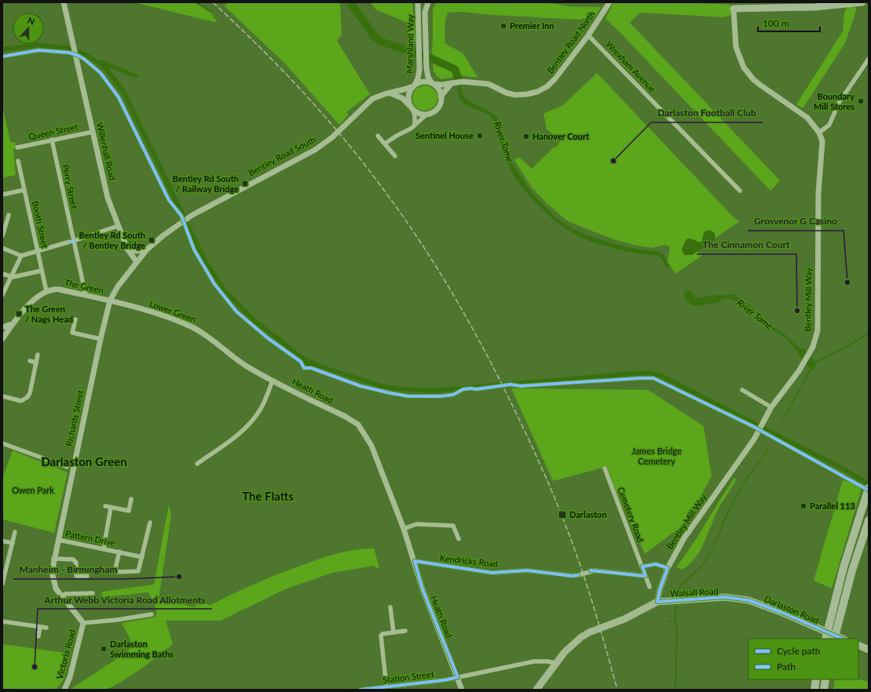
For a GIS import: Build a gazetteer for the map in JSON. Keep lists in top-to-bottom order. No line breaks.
{"streets":{"main road":["Walsall Road","Darlaston Road"],"street":["Bentley Road North","Marshland Way","Wrexham Avenue","Queen Street","Willenhall Road","Bentley Road South","Perry Street","Booth Street","The Green","Bentley Mill Way","Lower Green","Heath Road","Richards Street","Cemetery Road","Pattern Drive","Kendricks Road","Victoria Road","Station Street"]},"crossings":[["Bentley Road North","Marshland Way"],["Bentley Road North","Wrexham Avenue"],["Bentley Road North","Bentley Road South"],["Marshland Way","Bentley Road South"],["Queen Street","Willenhall Road"],["Queen Street","Perry Street"],["Perry Street","The Green"],["Booth Street","The Green"],["The Green","Lower Green"],["The Green","Richards Street"],["Bentley Mill Way","Walsall Road"],["Lower Green","Heath Road"],["Lower Green","Richards Street"],["Heath Road","Kendricks Road"],["Heath Road","Station Street"],["Richards Street","Pattern Drive"],["Richards Street","Victoria Road"],["Cemetery Road","Kendricks Road"],["Walsall Road","Darlaston Road"],["Walsall Road","Station Street"]],"districts":["Darlaston Green","The Flatts"],"water":["River Tame"],"parks":["James Bridge Cemetery","Owen Park"],"places":{"other":["Premier Inn","Boundary Mill Stores","Sentinel House","Hanover Court","Darlaston Football Club","Grosvenor G Casino","The Cinnamon Court","Parallel 113","Manheim - Birmingham","Darlaston Swimming Baths","Arthur Webb Victoria Road Allotments"],"transit":["Bentley Rd South / Railway Bridge","Bentley Rd South / Bentley Bridge","The Green / Nags Head","Darlaston"]},"legend":["Cycle path","Path"],"scale_bar":"100 m","north":"top"}
